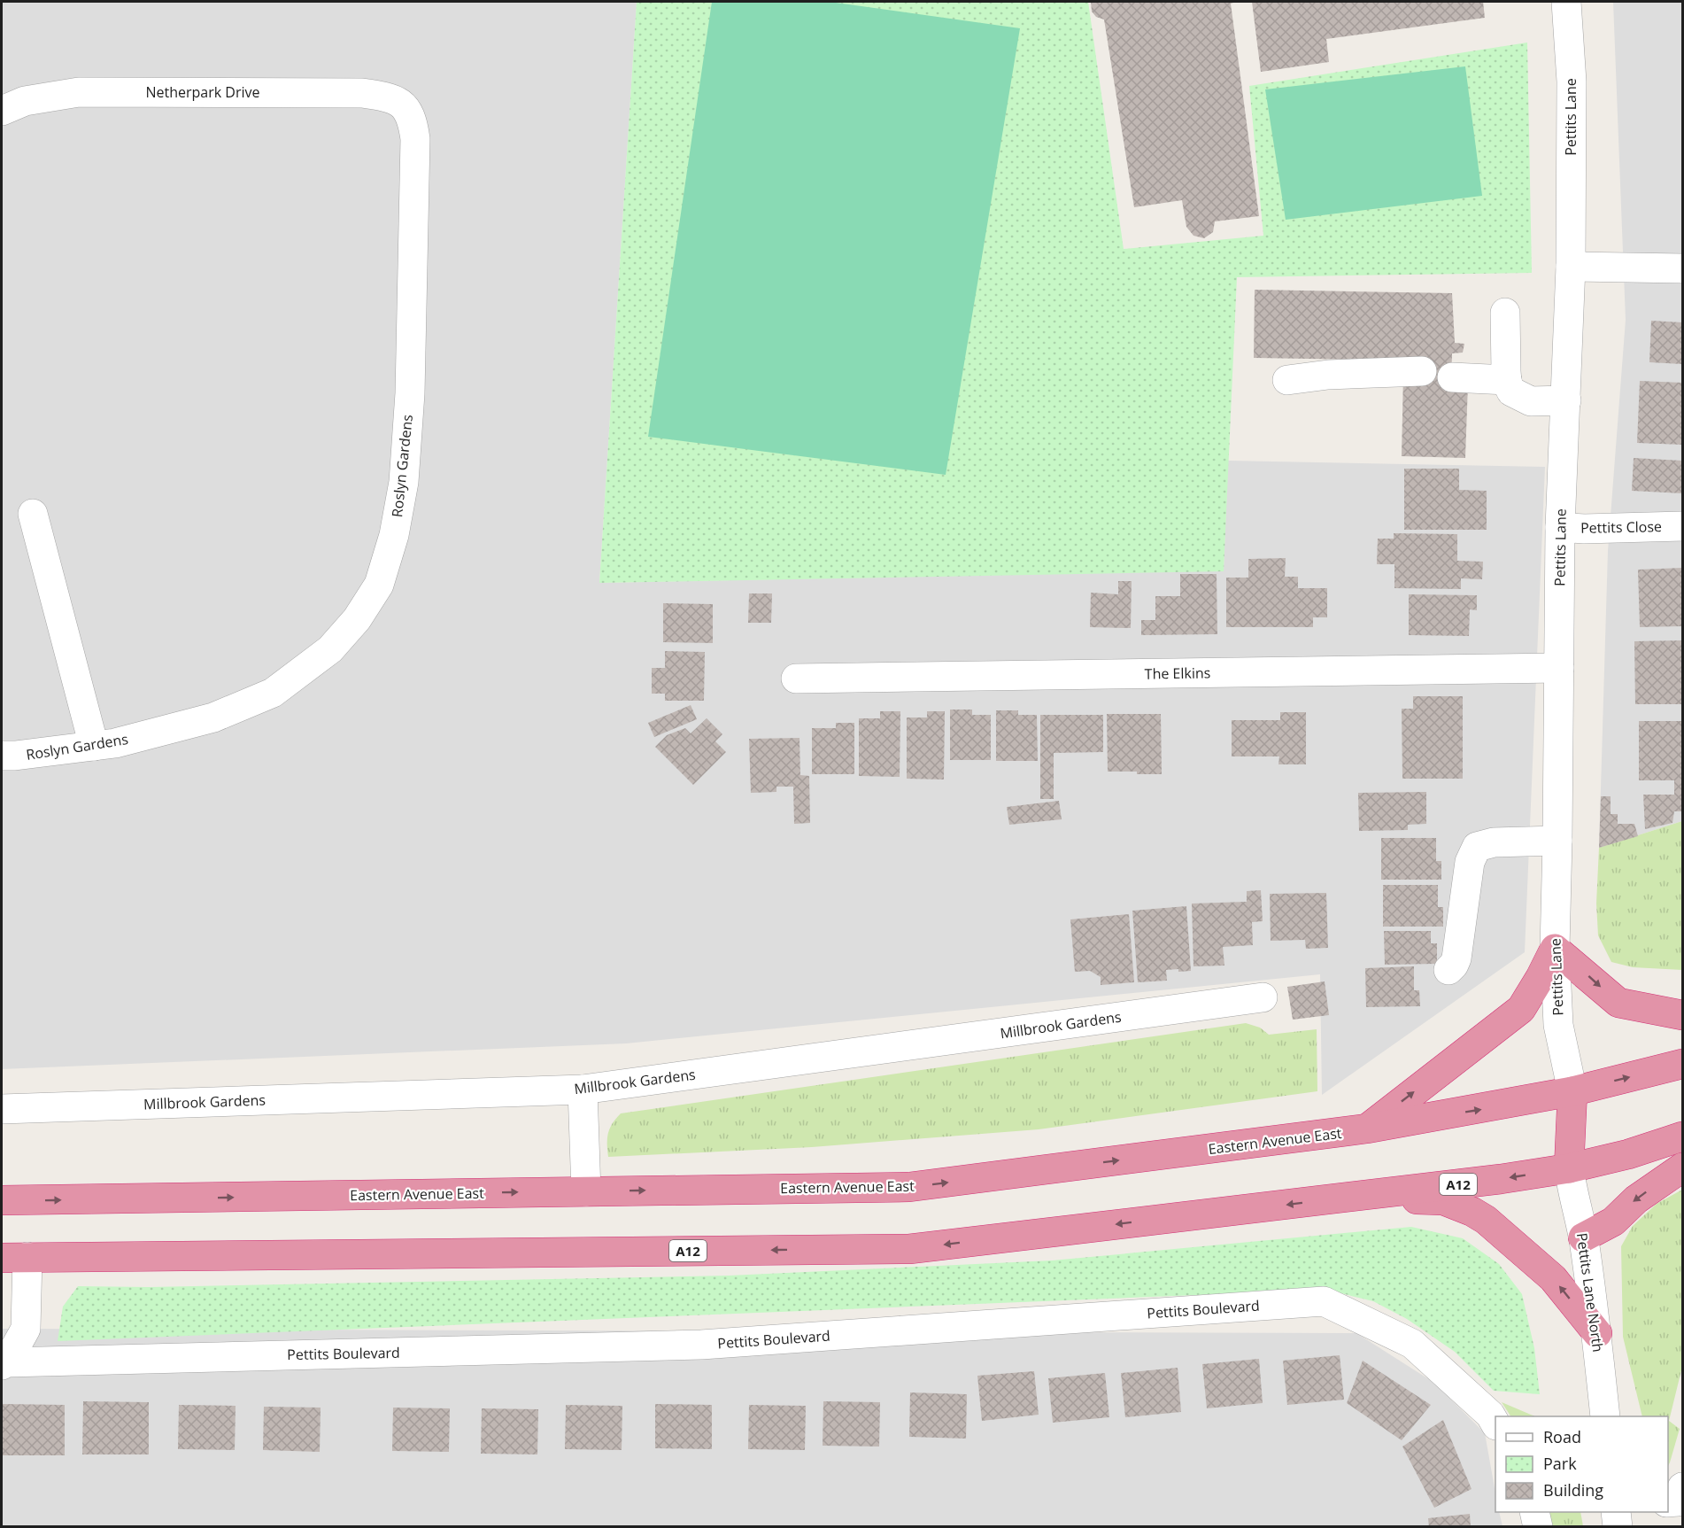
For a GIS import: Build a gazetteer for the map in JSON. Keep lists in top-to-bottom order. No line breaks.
{"streets":{"highway":["Eastern Avenue East","A12"],"street":["Netherpark Drive","Pettits Lane","Roslyn Gardens","Pettits Close","The Elkins","Millbrook Gardens","Pettits Lane North","Pettits Boulevard"]},"crossings":[["Netherpark Drive","Roslyn Gardens"],["Pettits Lane","Pettits Close"],["Pettits Lane","The Elkins"],["Pettits Lane","Eastern Avenue East"],["A12","Pettits Lane North"]],"legend":["Road","Park","Building"]}
